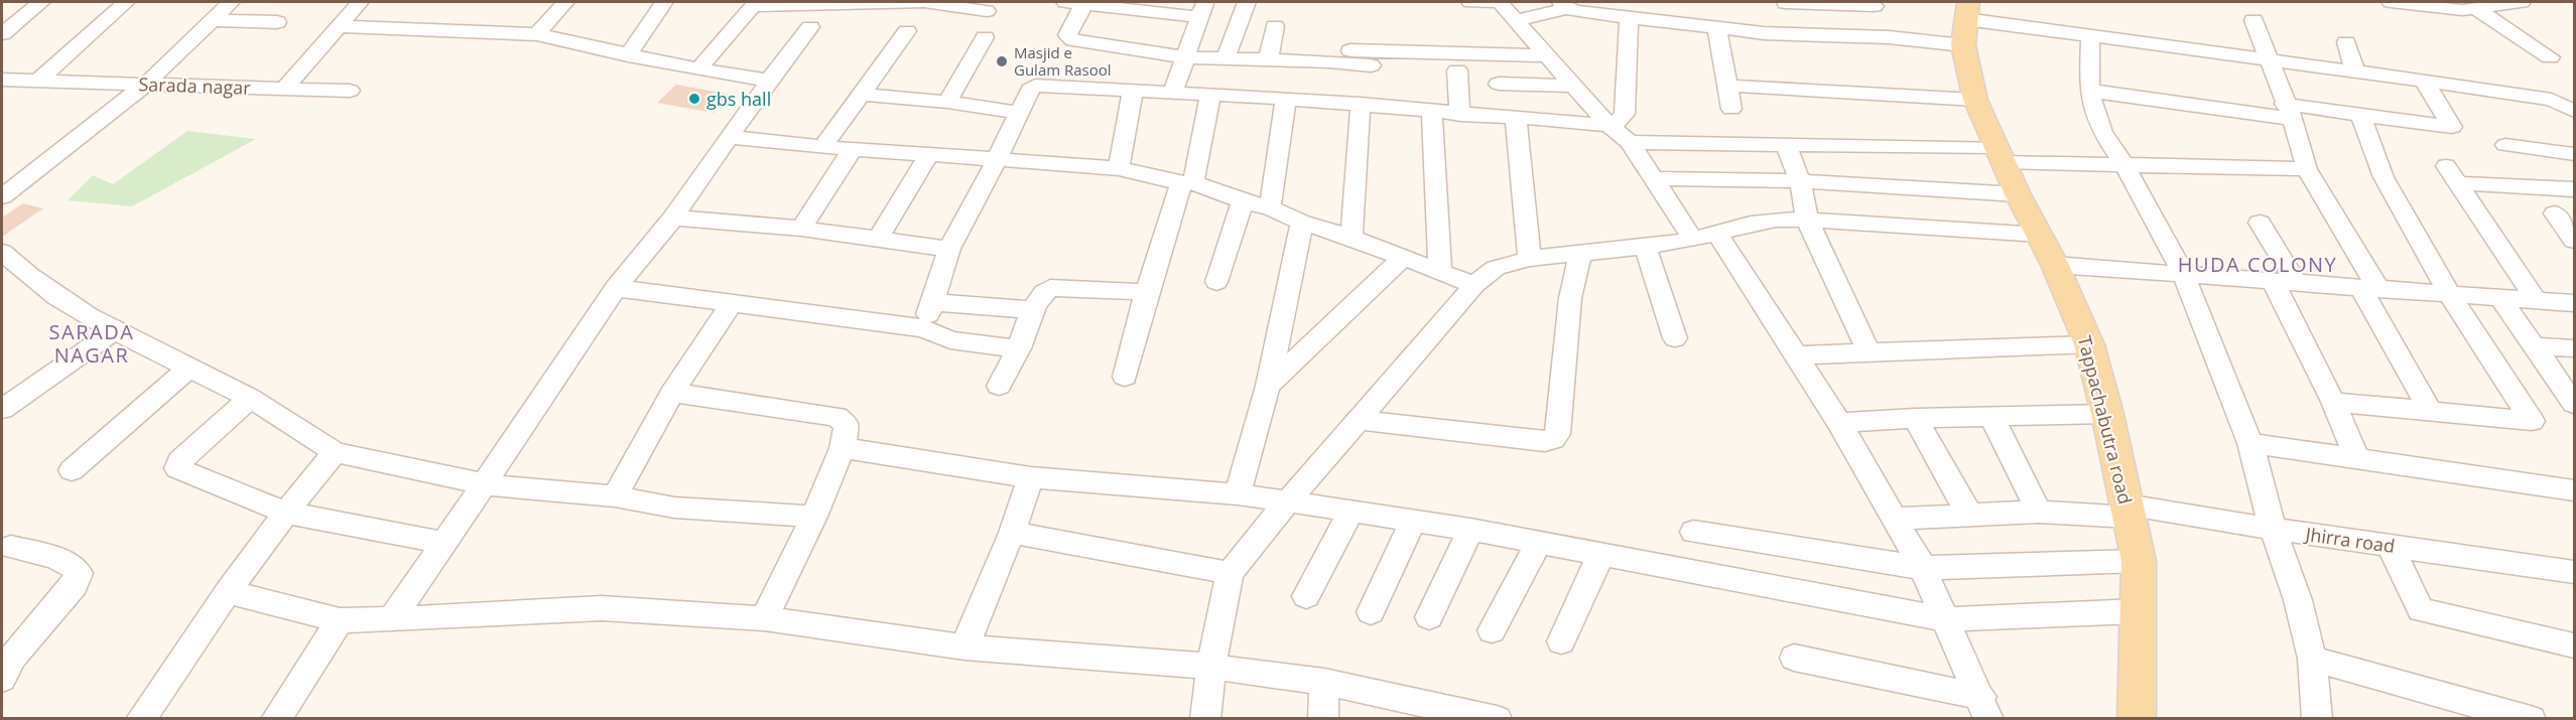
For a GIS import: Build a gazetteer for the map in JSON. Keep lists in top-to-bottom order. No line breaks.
{"streets":{"main road":["Tappachabutra road"],"street":["Sarada nagar","Jhirra road"]},"crossings":[["Tappachabutra road","Jhirra road"]],"districts":["HUDA COLONY","SARADA NAGAR"],"places":["Masjid e Gulam Rasool","gbs hall"]}
